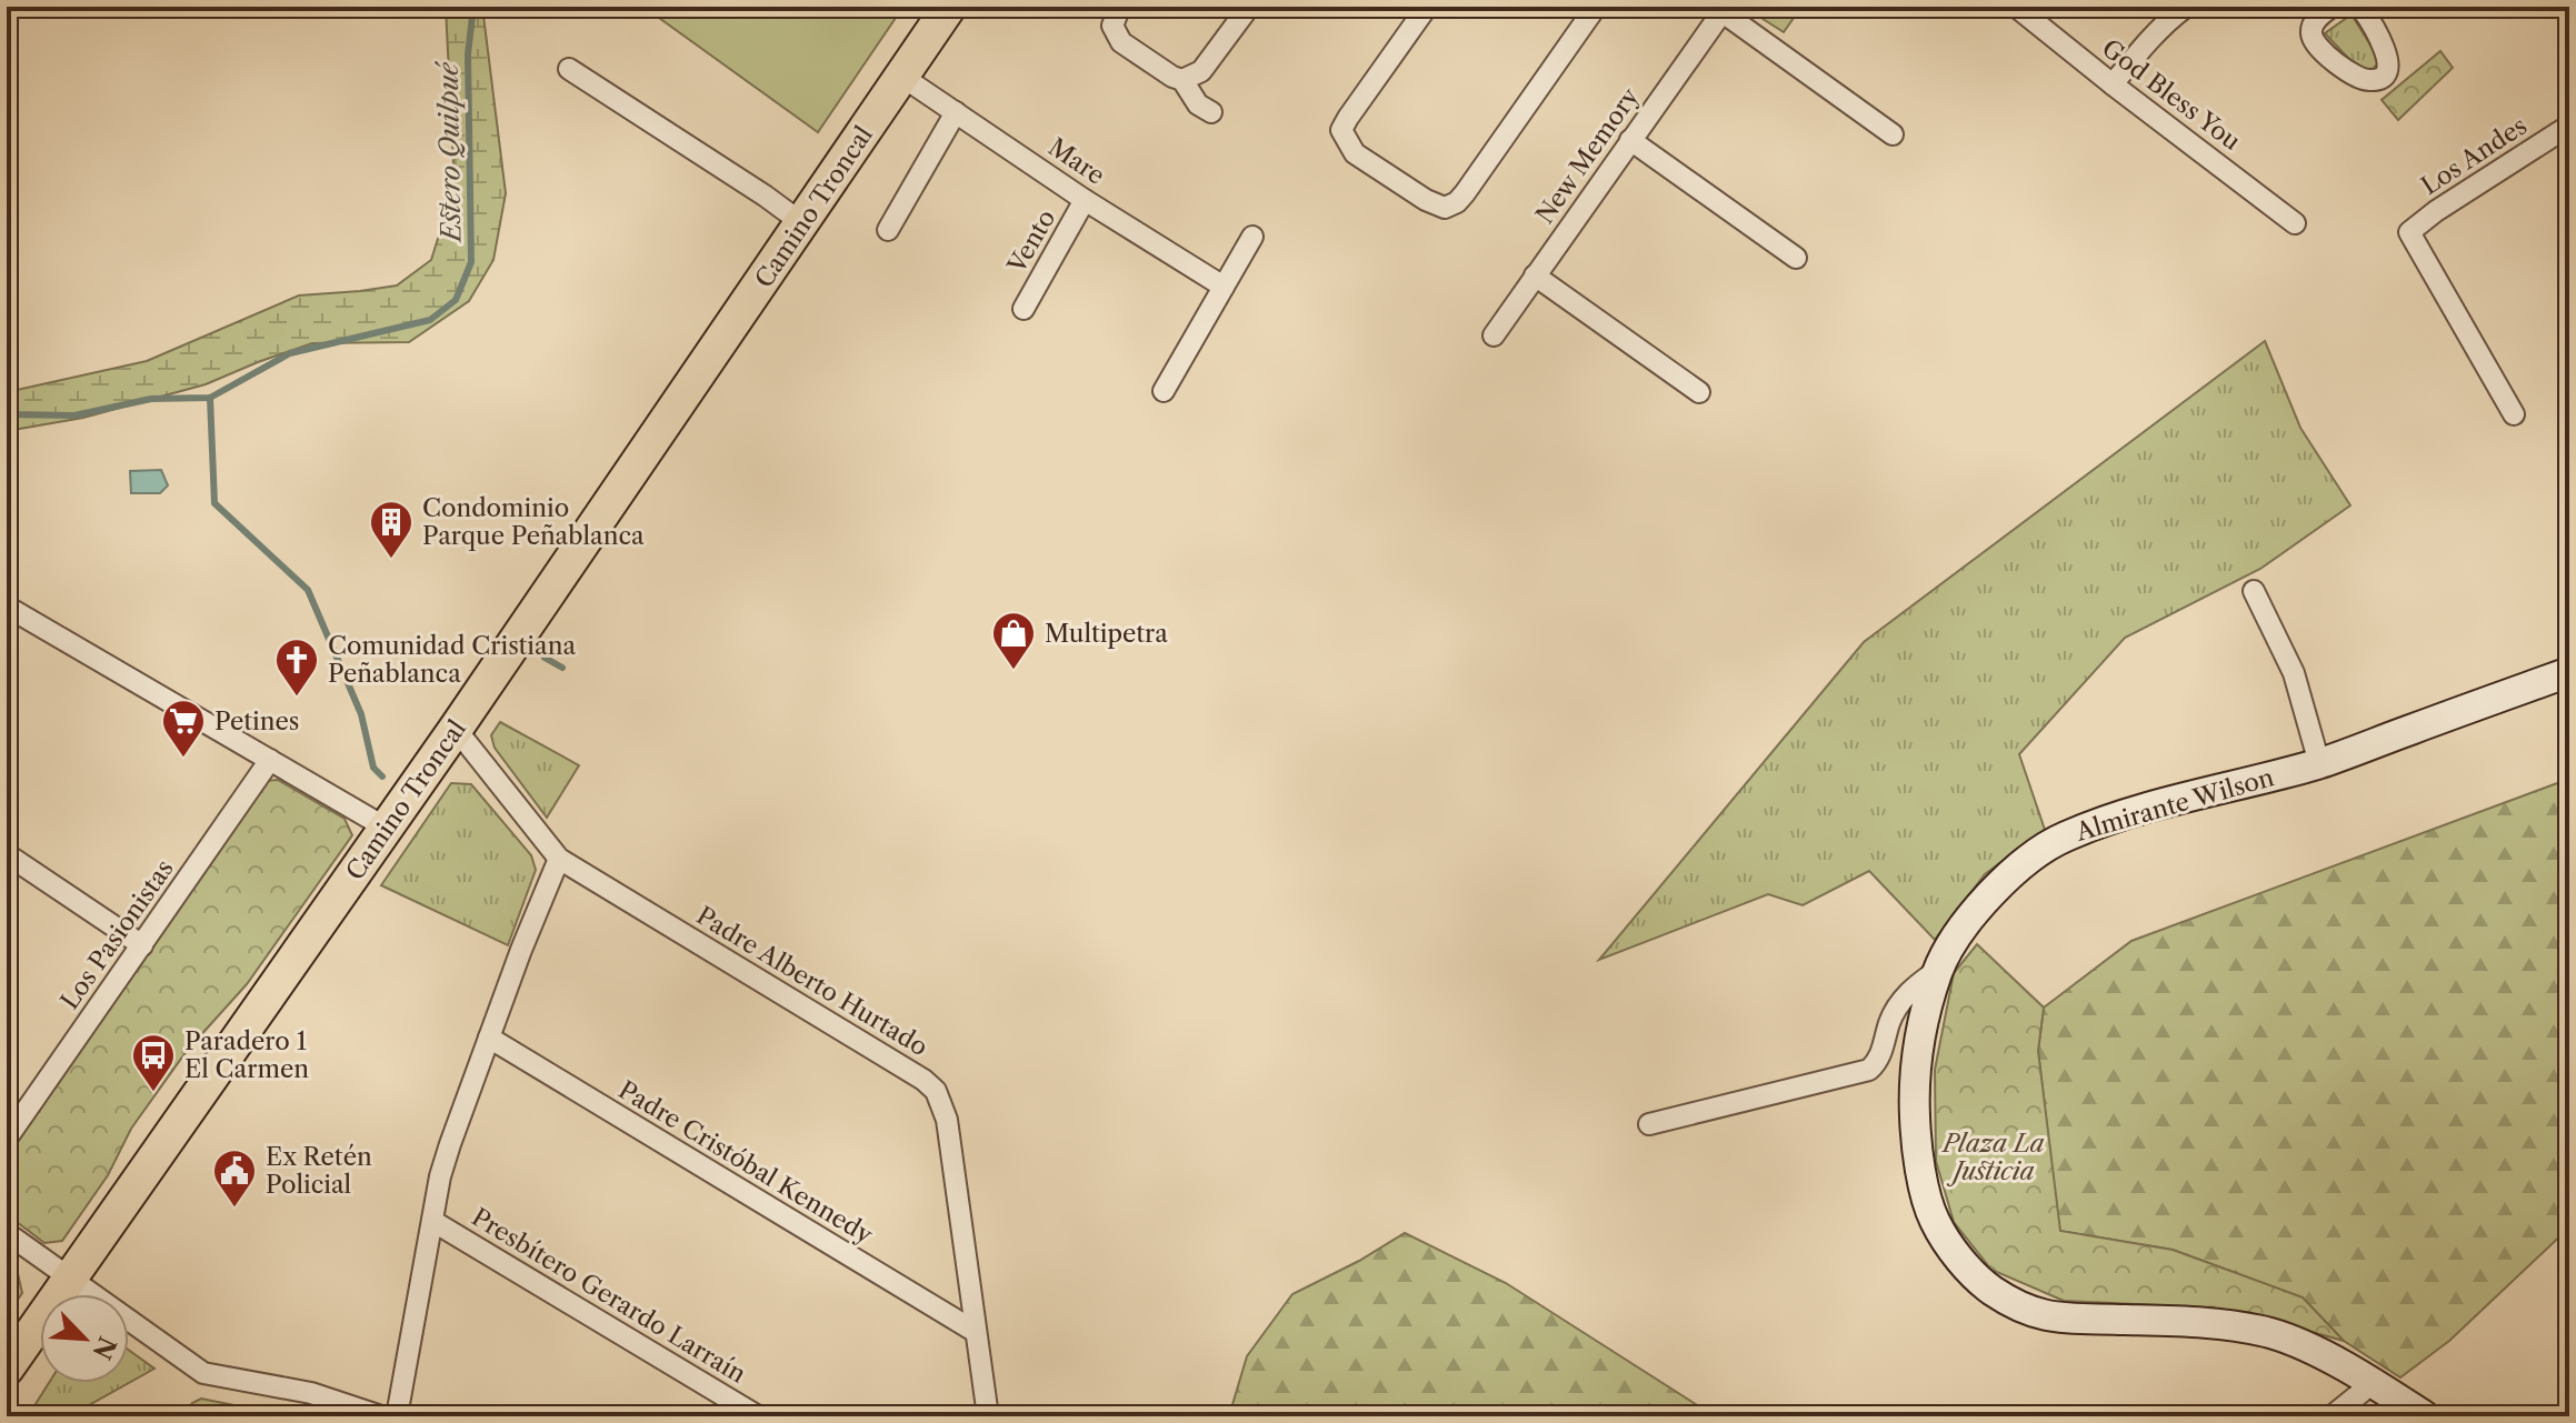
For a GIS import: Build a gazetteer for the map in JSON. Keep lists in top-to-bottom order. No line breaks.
{"streets":{"main road":["Camino Troncal"],"street":["God Bless You","New Memory","Los Andes","Mare","Vento","Almirante Wilson","Los Pasionistas","Padre Alberto Hurtado","Padre Cristóbal Kennedy","Presbítero Gerardo Larraín"]},"crossings":[["Mare","Camino Troncal"],["Mare","Vento"],["Padre Alberto Hurtado","Padre Cristóbal Kennedy"]],"water":["Estero Quilpué"],"parks":["Plaza La Justicia"],"places":{"building":["Condominio Parque Peñablanca"],"shop":["Multipetra"],"church":["Comunidad Cristiana Peñablanca"],"supermarket":["Petines"],"bus stop":["Paradero 1 El Carmen"],"public building":["Ex Retén Policial"]},"north":"bottom right"}
